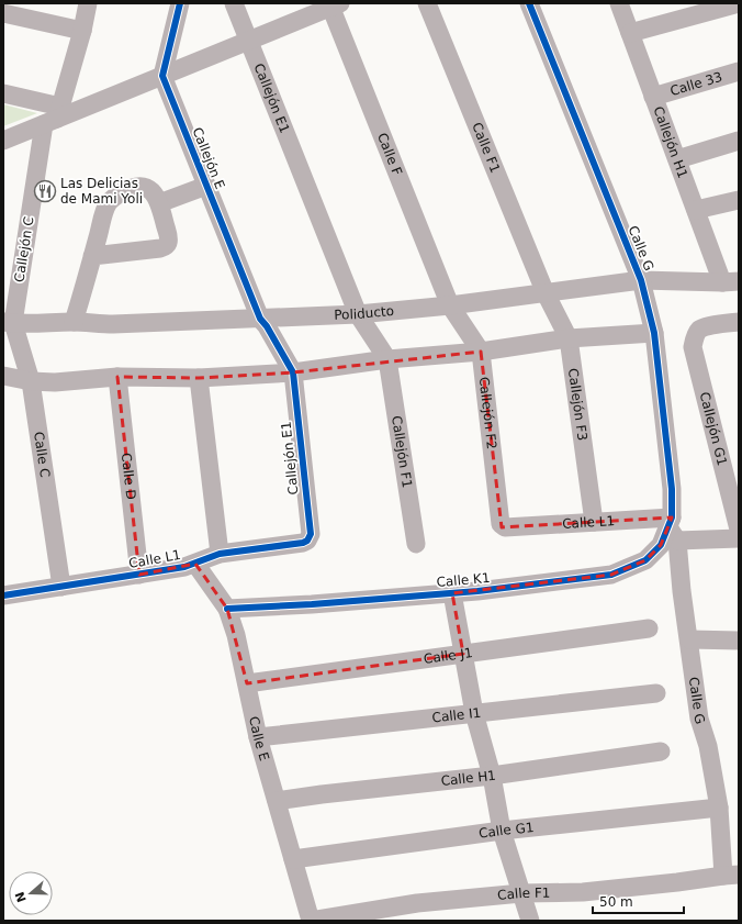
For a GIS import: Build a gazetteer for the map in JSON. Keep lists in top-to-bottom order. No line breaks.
{"streets":{"street":["Calle 33","Callejón E1","Callejón H1","Calle F1","Calle F","Callejón E","Calle G","Callejón C","Poliducto","Callejón F3","Callejón F2","Callejón G1","Callejón F1","Calle C","Calle D","Calle L1","Calle K1","Calle J1","Calle I1","Calle E","Calle H1","Calle G1"]},"crossings":[["Calle 33","Callejón H1"],["Callejón E1","Callejón E"],["Callejón E1","Poliducto"],["Callejón E1","Callejón F1"],["Callejón E1","Calle L1"],["Callejón H1","Poliducto"],["Calle F1","Calle G"],["Calle F1","Poliducto"],["Calle F1","Callejón F3"],["Calle F1","Calle E"],["Calle F","Poliducto"],["Calle F","Callejón F2"],["Callejón E","Poliducto"],["Calle G","Poliducto"],["Calle G","Calle L1"],["Calle G","Calle K1"],["Calle G","Calle G1"],["Callejón C","Poliducto"],["Callejón C","Calle C"],["Poliducto","Callejón F3"],["Poliducto","Callejón F2"],["Poliducto","Calle C"],["Callejón F3","Calle L1"],["Callejón F2","Calle L1"],["Calle C","Calle L1"],["Calle D","Calle L1"],["Calle L1","Calle K1"],["Calle L1","Calle E"],["Calle K1","Calle E"],["Calle J1","Calle E"],["Calle I1","Calle E"],["Calle E","Calle H1"],["Calle E","Calle G1"]],"places":{"restaurant":["Las Delicias de Mami Yoli"]},"scale_bar":"50 m","north":"left"}
